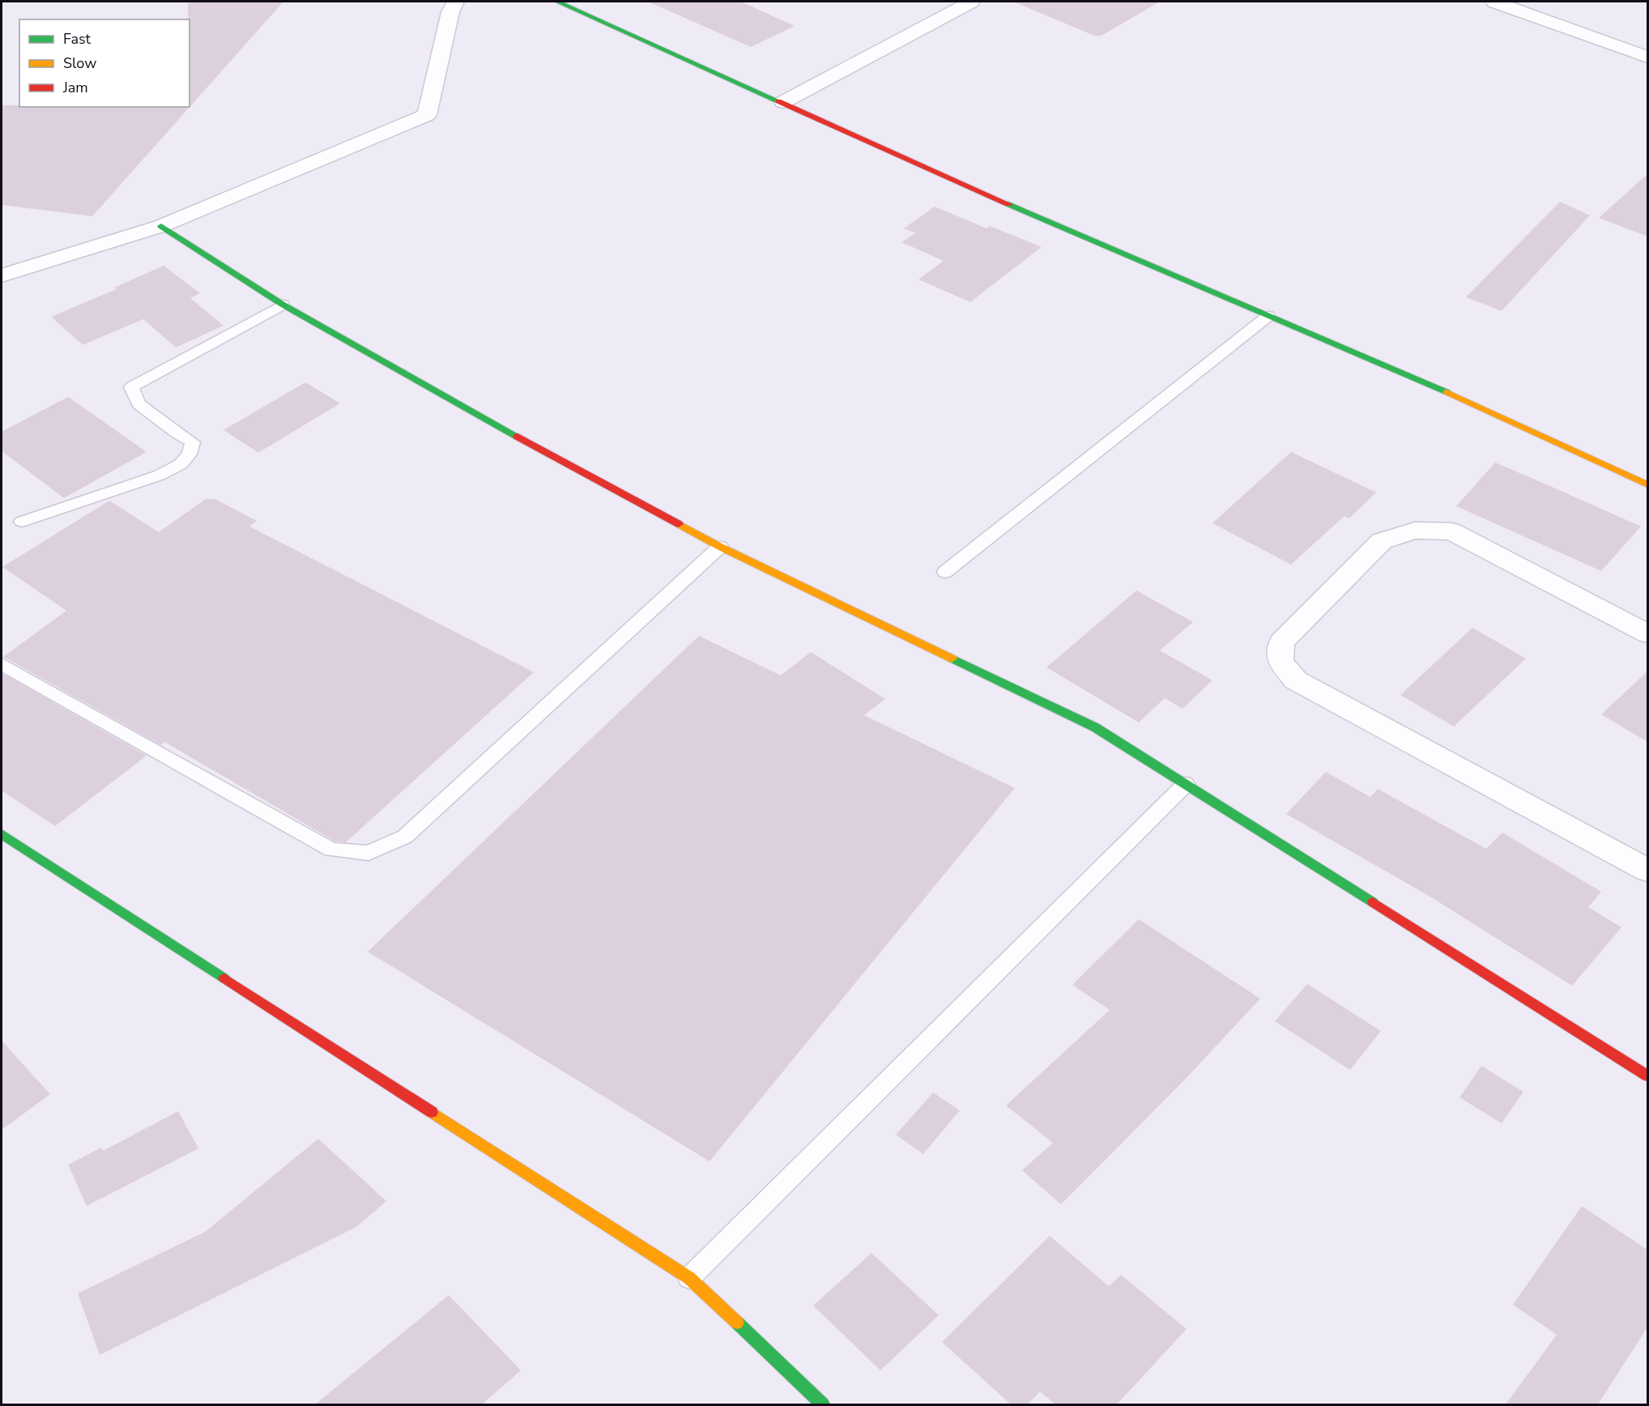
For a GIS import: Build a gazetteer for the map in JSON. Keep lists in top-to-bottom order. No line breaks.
{"legend":["Fast","Slow","Jam"]}
